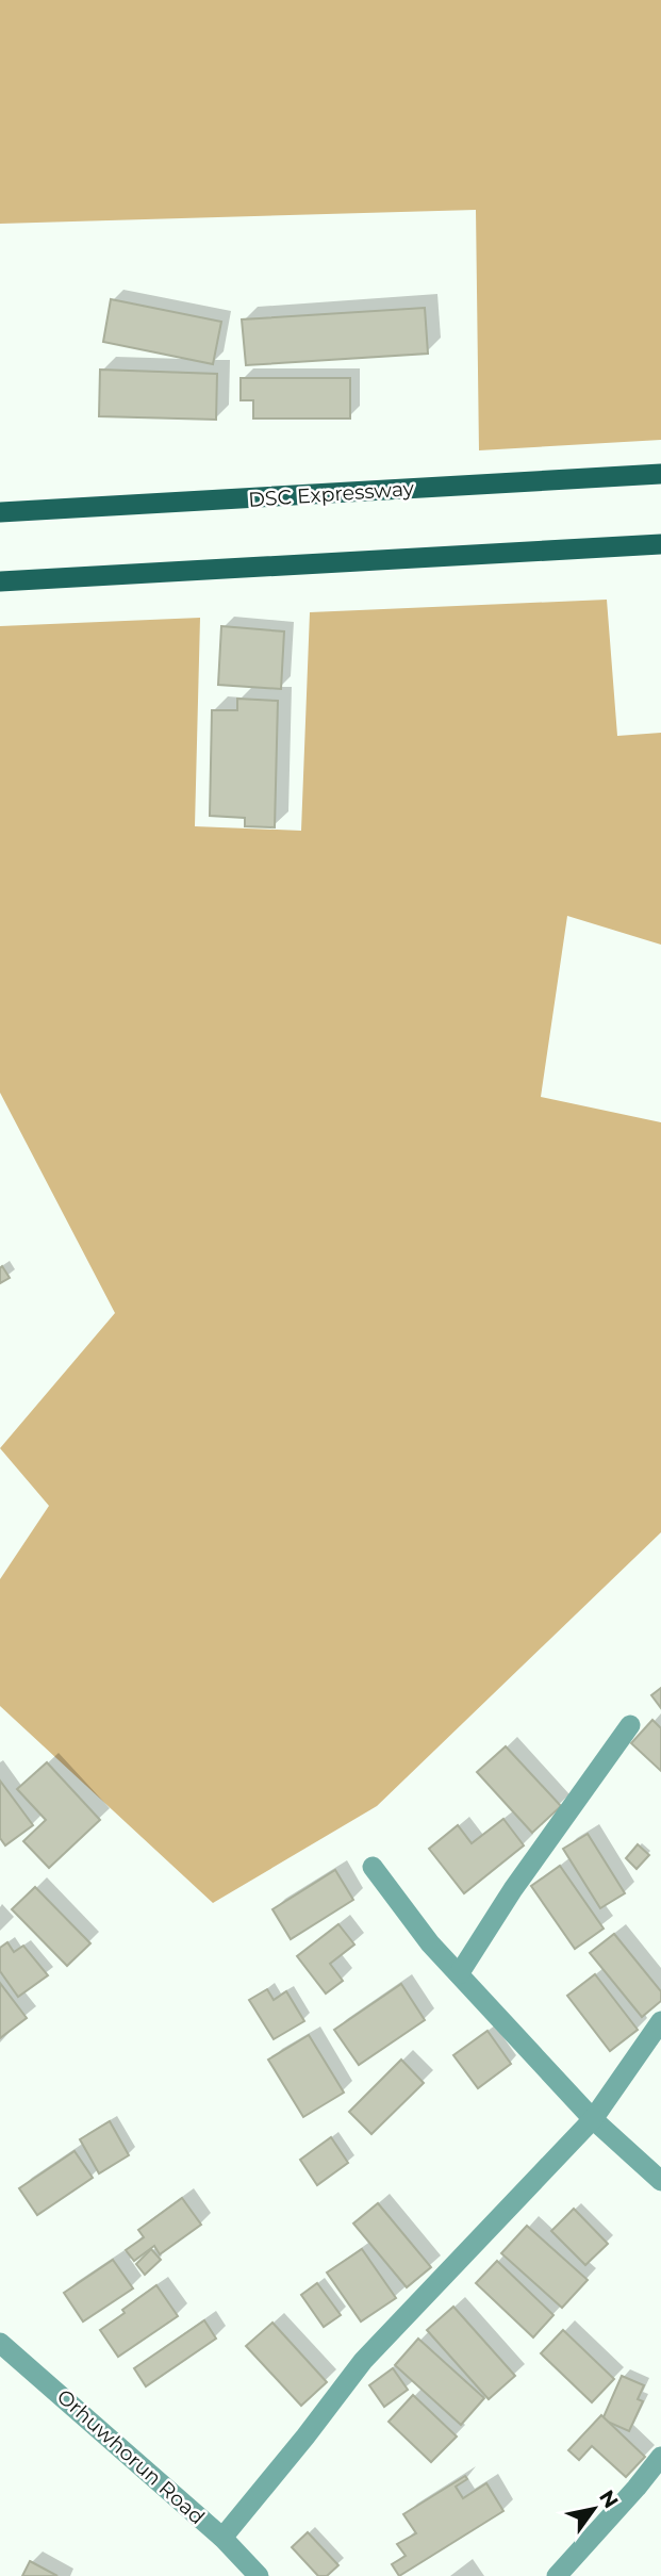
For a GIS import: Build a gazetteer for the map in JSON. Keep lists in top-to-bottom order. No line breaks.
{"streets":{"main road":["DSC Expressway"],"street":["Orhuwhorun Road"]},"north":"top right"}
